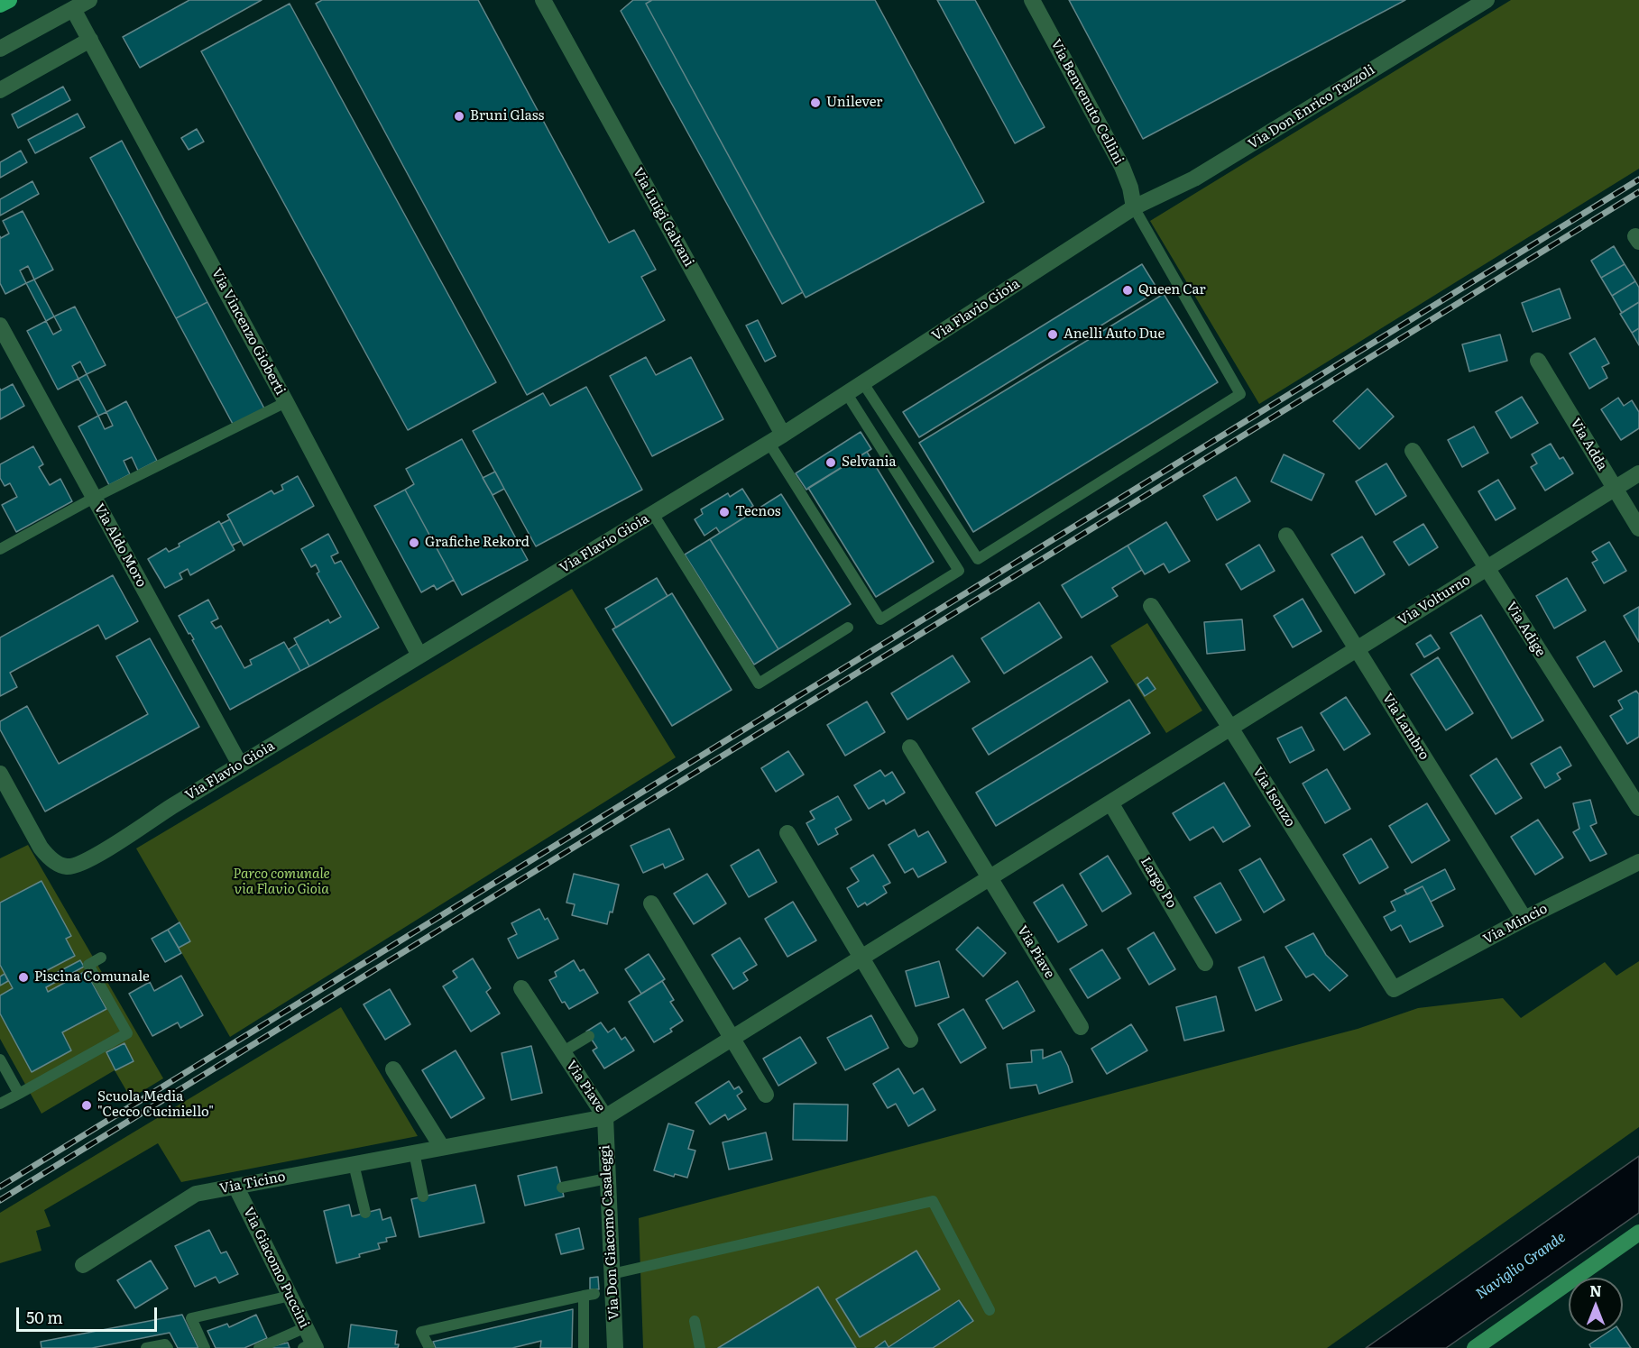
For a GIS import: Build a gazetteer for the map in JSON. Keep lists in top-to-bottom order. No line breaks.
{"streets":{"street":["Via Benvenuto Cellini","Via Don Enrico Tazzoli","Via Luigi Galvani","Via Flavio Gioia","Via Vincenzo Gioberti","Via Adda","Via Aldo Moro","Via Volturno","Via Adige","Via Lambro","Via Isonzo","Largo Po","Via Mincio","Via Piave","Via Ticino","Via Don Giacomo Casaleggi","Via Giacomo Puccini"]},"crossings":[["Via Benvenuto Cellini","Via Don Enrico Tazzoli"],["Via Benvenuto Cellini","Via Flavio Gioia"],["Via Don Enrico Tazzoli","Via Flavio Gioia"],["Via Luigi Galvani","Via Flavio Gioia"],["Via Flavio Gioia","Via Vincenzo Gioberti"],["Via Flavio Gioia","Via Aldo Moro"],["Via Adda","Via Volturno"],["Via Volturno","Via Adige"],["Via Volturno","Via Lambro"],["Via Volturno","Via Isonzo"],["Via Lambro","Via Mincio"],["Via Isonzo","Via Mincio"],["Via Piave","Via Ticino"],["Via Piave","Via Don Giacomo Casaleggi"],["Via Ticino","Via Don Giacomo Casaleggi"],["Via Ticino","Via Giacomo Puccini"]],"water":["Naviglio Grande"],"parks":["Parco comunale via Flavio Gioia"],"places":["Unilever","Bruni Glass","Queen Car","Anelli Auto Due","Selvania","Tecnos","Grafiche Rekord","Piscina Comunale","Scuola Media \"Cecco Cuciniello\""],"scale_bar":"50 m","north":"top"}
